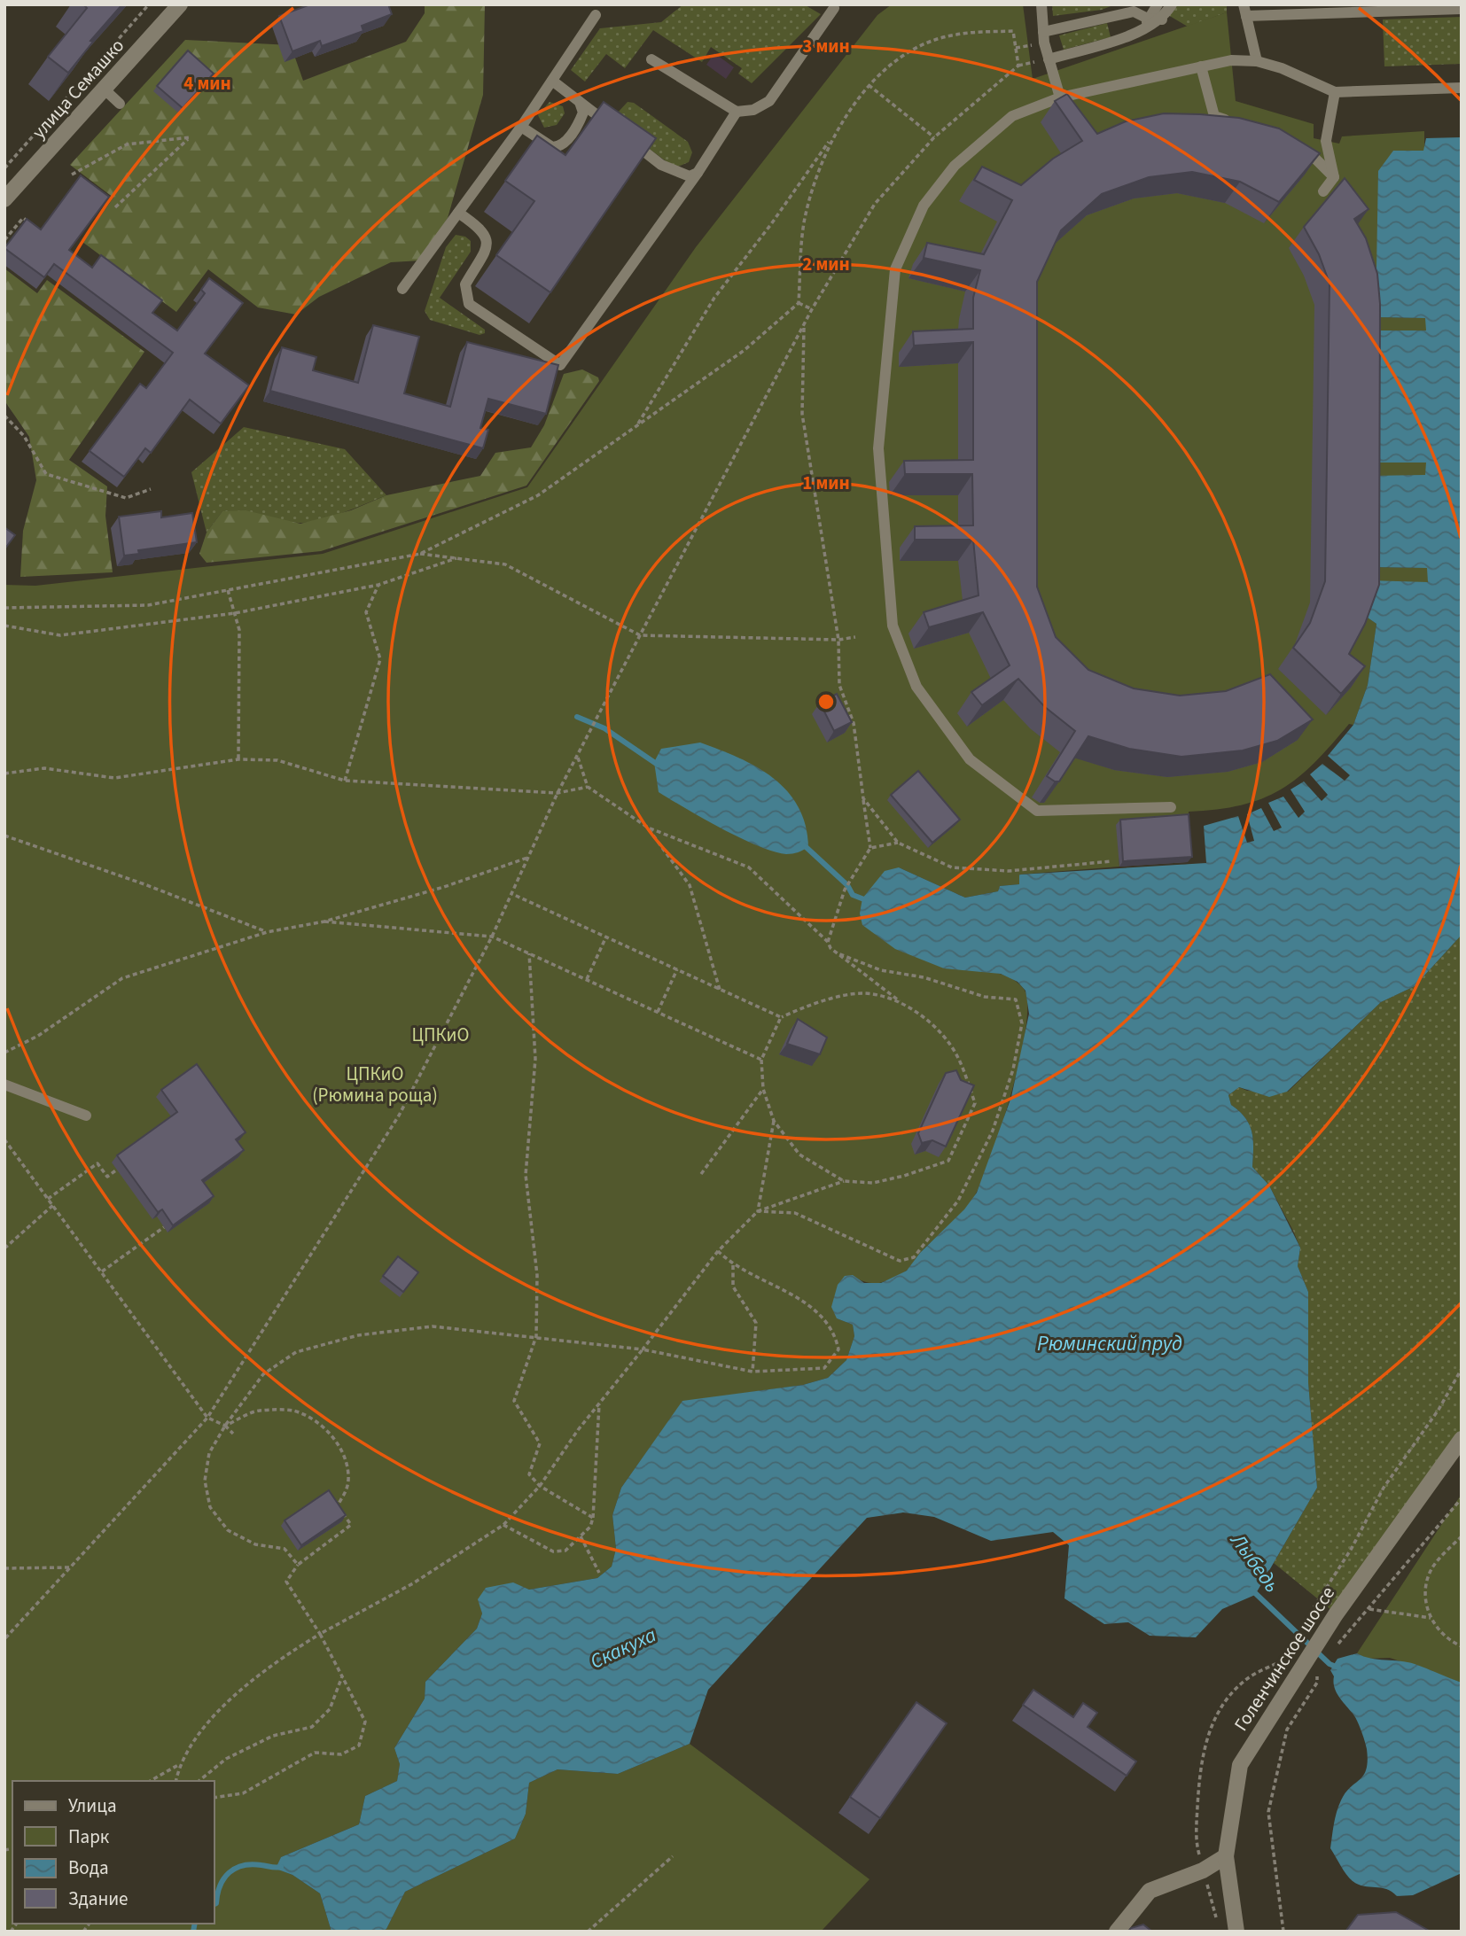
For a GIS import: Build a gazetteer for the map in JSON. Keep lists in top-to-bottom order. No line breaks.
{"streets":{"street":["улица Семашко","Голенчинское шоссе"]},"water":["Рюминский пруд","Лыбедь","Скакуха"],"parks":["ЦПКиО","ЦПКиО (Рюмина роща)"],"legend":["Улица","Парк","Вода","Здание"],"rings":["3 мин","4 мин","2 мин","1 мин"]}
